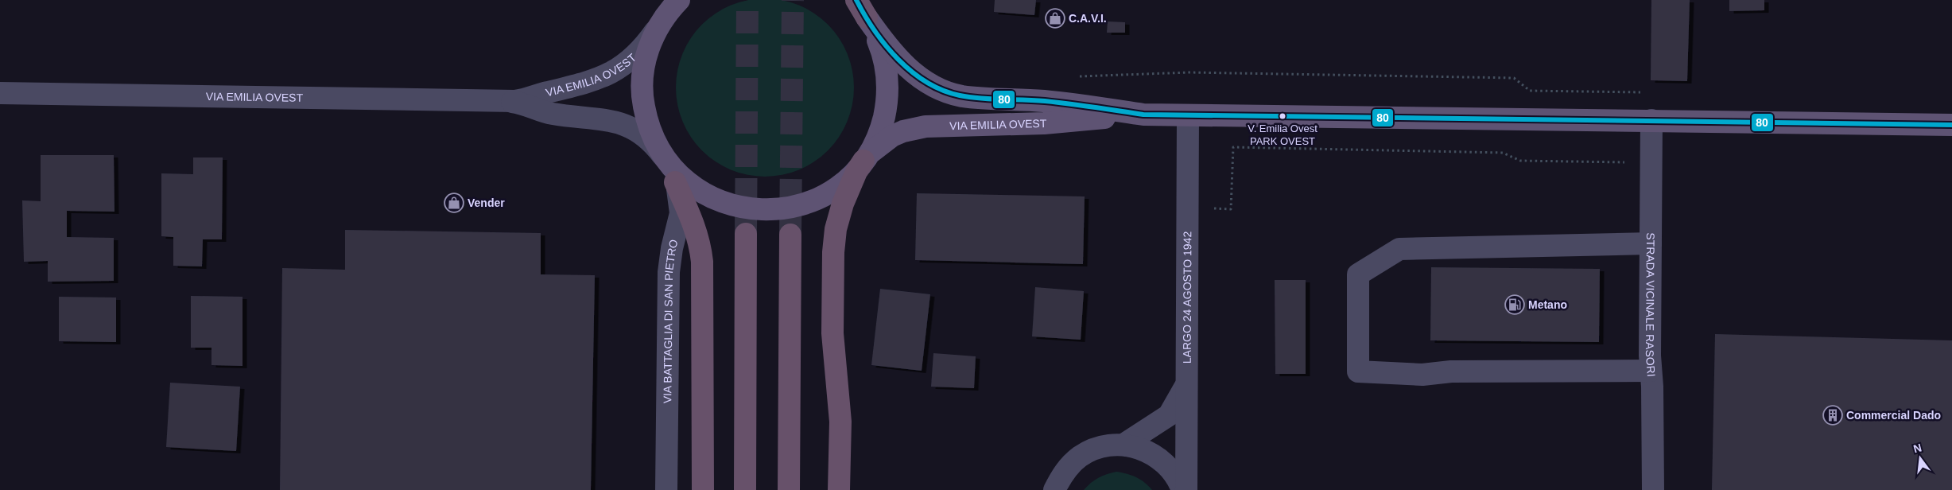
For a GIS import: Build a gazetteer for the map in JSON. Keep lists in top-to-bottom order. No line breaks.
{"streets":{"main road":["VIA EMILIA OVEST"],"street":["LARGO 24 AGOSTO 1942","STRADA VICINALE RASORI","VIA BATTAGLIA DI SAN PIETRO"]},"crossings":[["VIA EMILIA OVEST","LARGO 24 AGOSTO 1942"],["VIA EMILIA OVEST","STRADA VICINALE RASORI"],["VIA EMILIA OVEST","VIA BATTAGLIA DI SAN PIETRO"]],"places":{"shop":["C.A.V.I.","Vender"],"other":["V. Emilia Ovest PARK OVEST"],"fuel station":["Metano"],"building":["Commercial Dado"]},"lines":["transit line 80"],"north":"top"}
